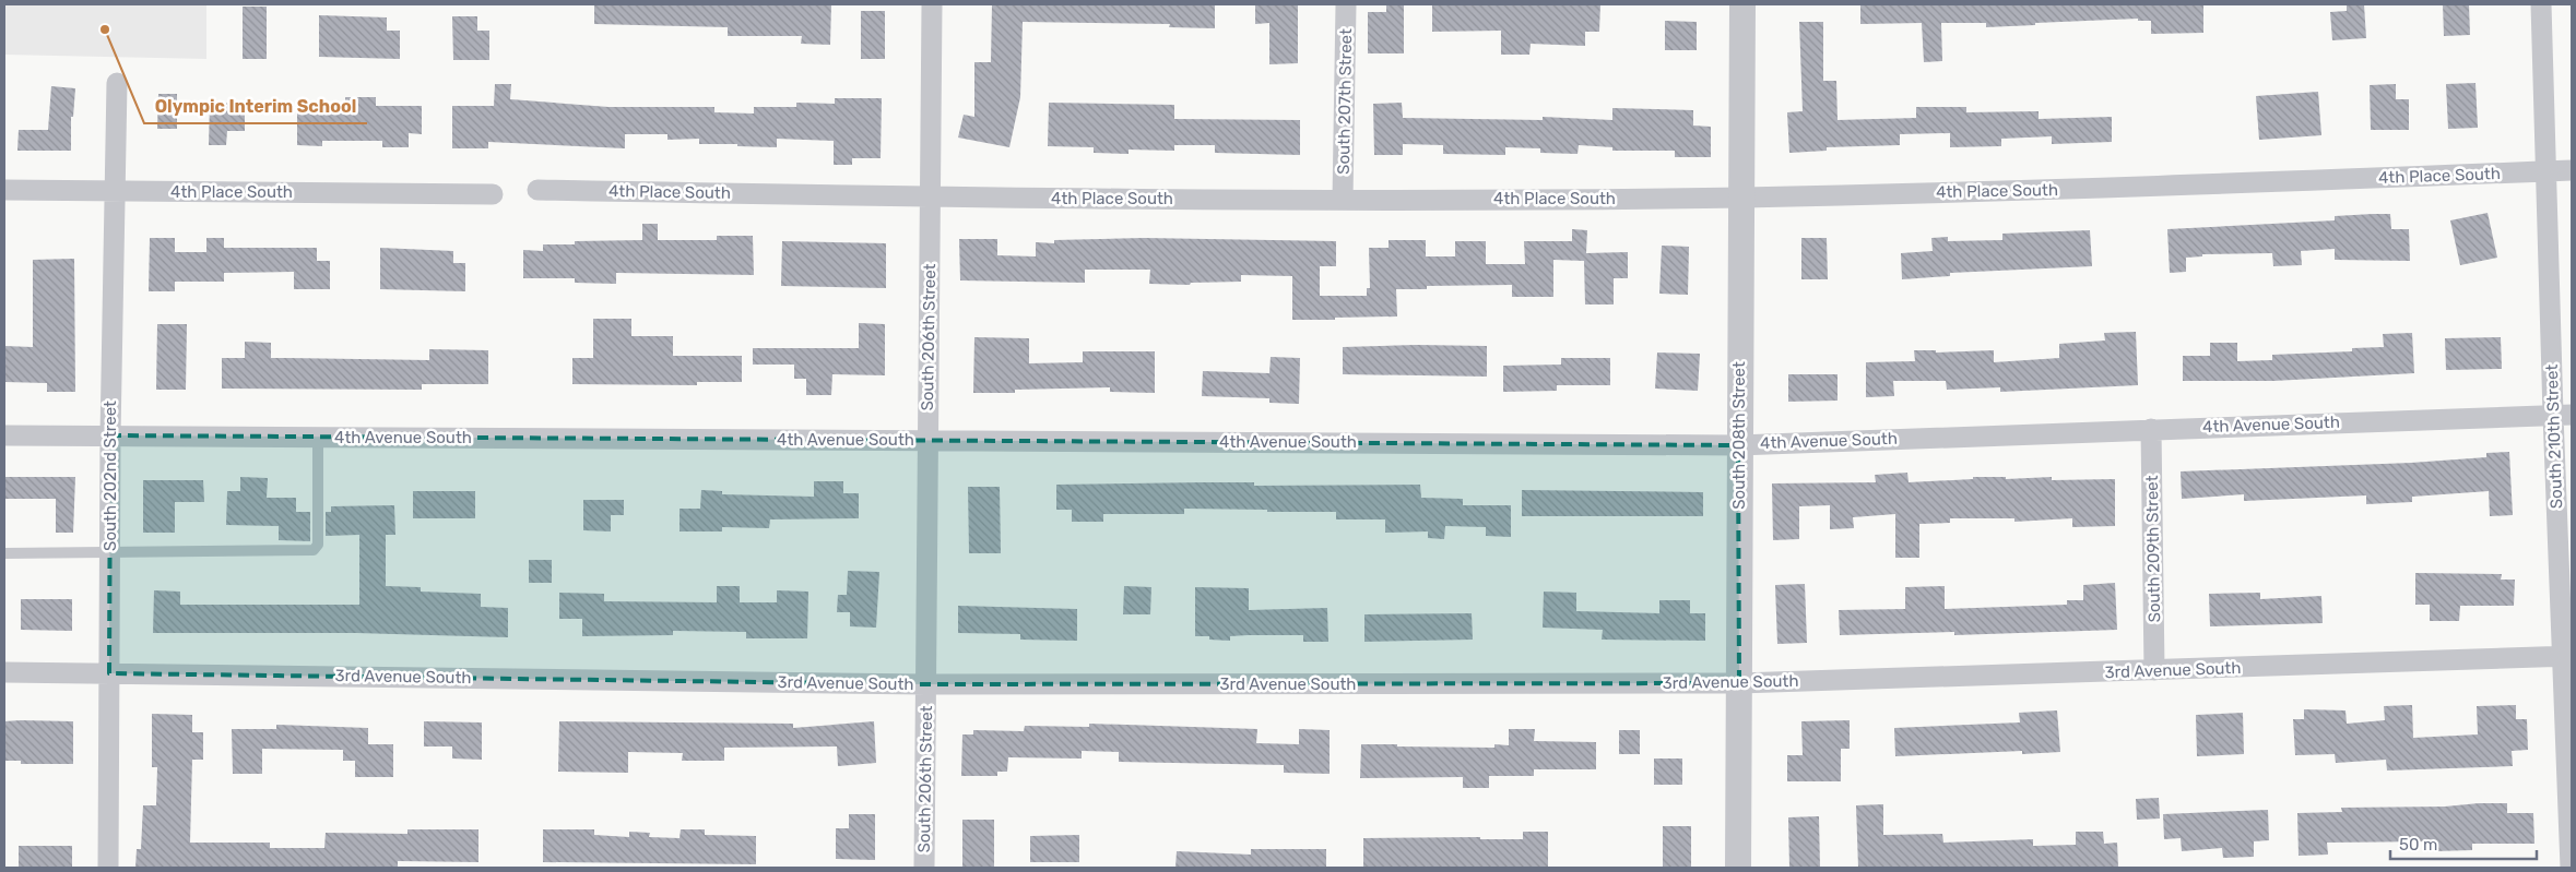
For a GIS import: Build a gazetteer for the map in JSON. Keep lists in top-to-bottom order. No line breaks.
{"streets":{"street":["South 207th Street","4th Place South","South 206th Street","4th Avenue South","South 208th Street","South 210th Street","South 202nd Street","South 209th Street","3rd Avenue South"]},"crossings":[["South 207th Street","4th Place South"],["4th Place South","South 206th Street"],["4th Place South","South 208th Street"],["4th Place South","South 210th Street"],["4th Place South","South 202nd Street"],["South 206th Street","4th Avenue South"],["South 206th Street","3rd Avenue South"],["4th Avenue South","South 208th Street"],["4th Avenue South","South 210th Street"],["4th Avenue South","South 202nd Street"],["4th Avenue South","South 209th Street"],["South 208th Street","3rd Avenue South"],["South 210th Street","3rd Avenue South"],["South 202nd Street","3rd Avenue South"],["South 209th Street","3rd Avenue South"]],"places":["Olympic Interim School"],"scale_bar":"50 m"}
